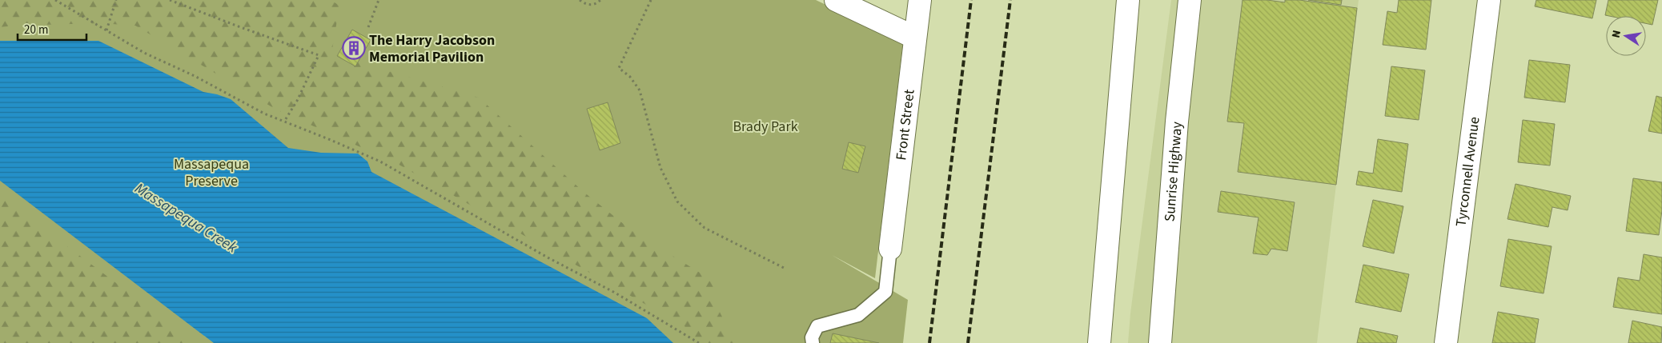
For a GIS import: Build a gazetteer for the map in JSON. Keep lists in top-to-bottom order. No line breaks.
{"streets":{"main road":["Front Street","Sunrise Highway","Tyrconnell Avenue"]},"water":["Massapequa Creek"],"parks":["Brady Park","Massapequa Preserve"],"places":{"building":["The Harry Jacobson Memorial Pavilion"]},"scale_bar":"20 m","north":"left"}
